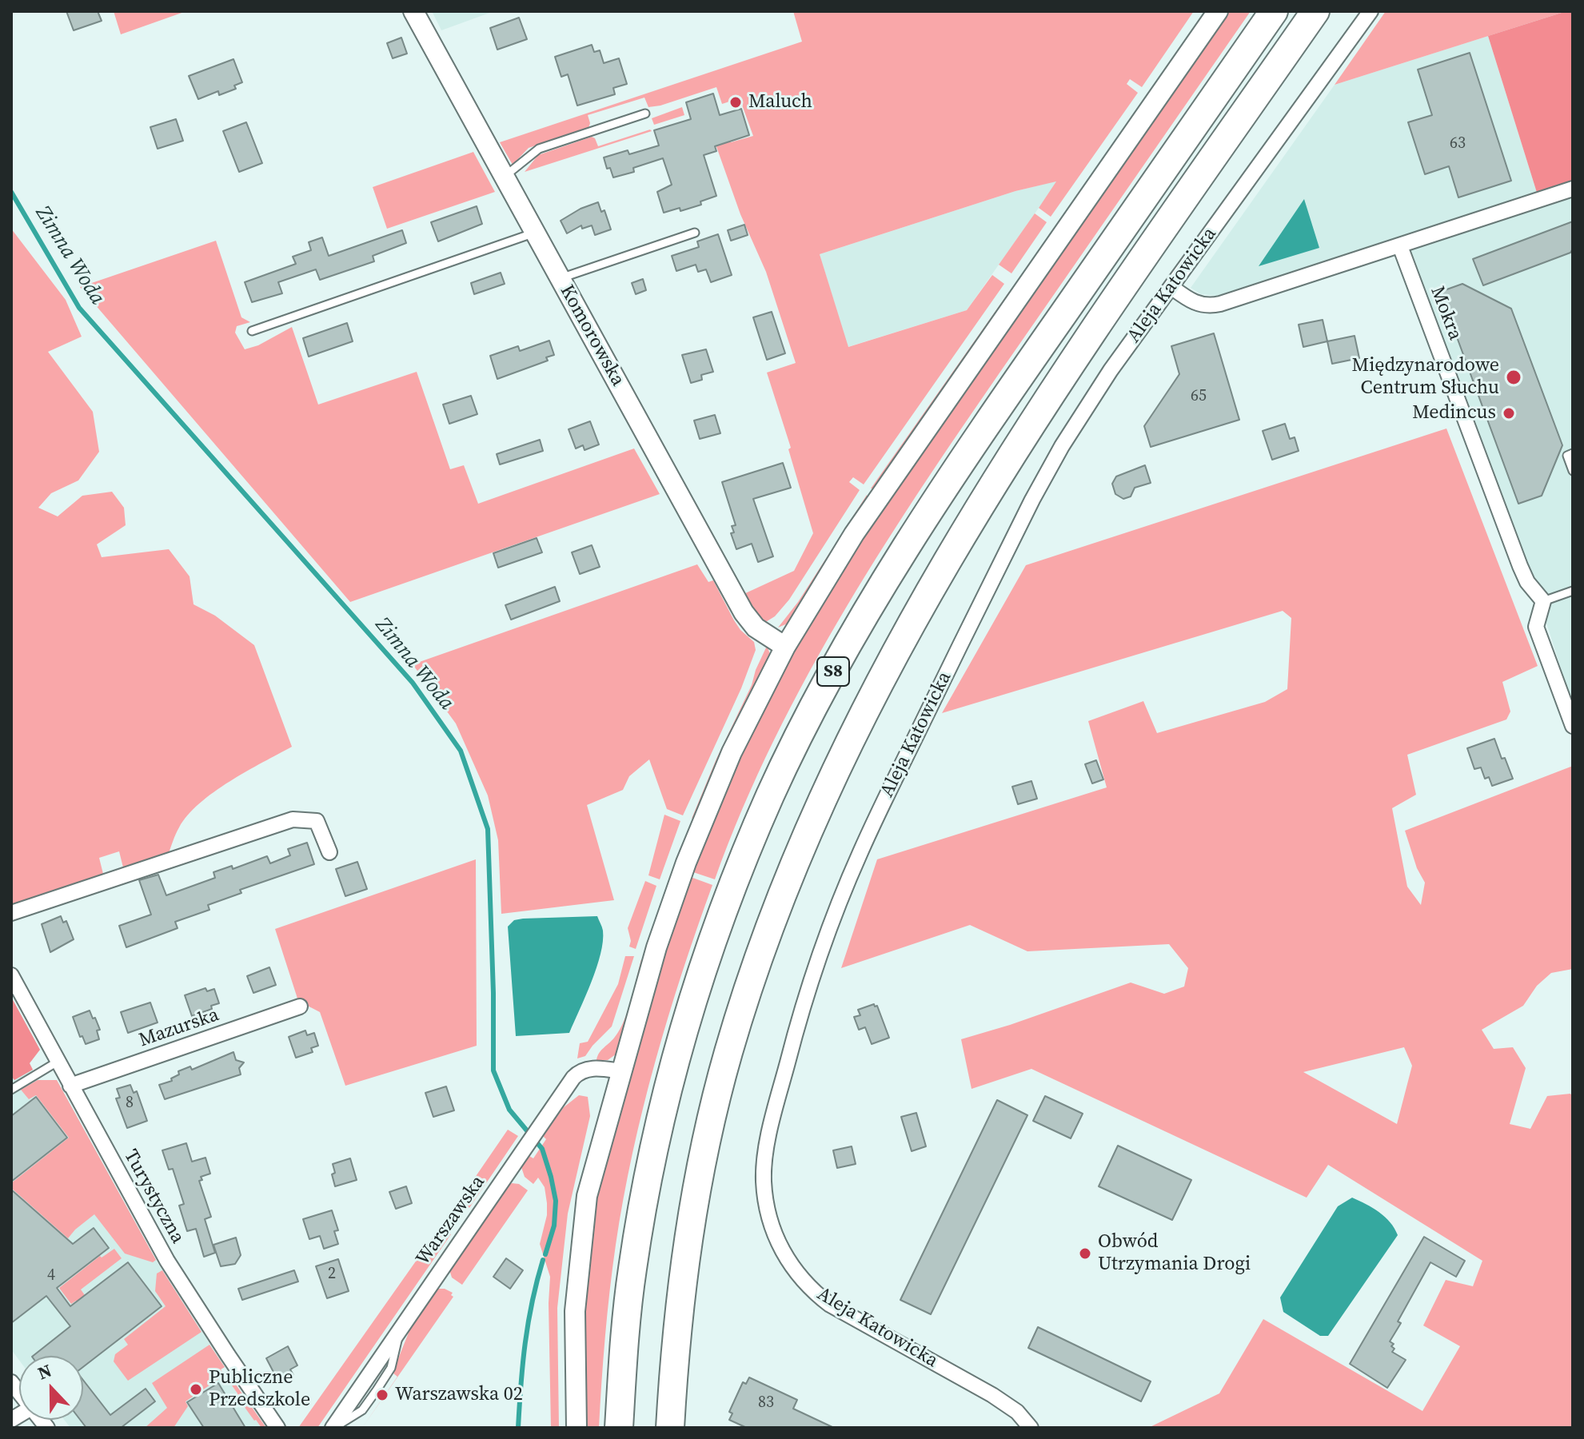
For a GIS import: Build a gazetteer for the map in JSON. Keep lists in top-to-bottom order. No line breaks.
{"streets":{"highway":["S8"],"street":["Aleja Katowicka","Mokra","Komorowska","Mazurska","Turystyczna","Warszawska"]},"crossings":[["Mazurska","Turystyczna"]],"water":["Zimna Woda"],"places":["Maluch","Międzynarodowe Centrum Słuchu","Medincus","Obwód Utrzymania Drogi","Publiczne Przedszkole","Warszawska 02"],"house_numbers":["63","65","8","2","4","83"],"north":"top"}
